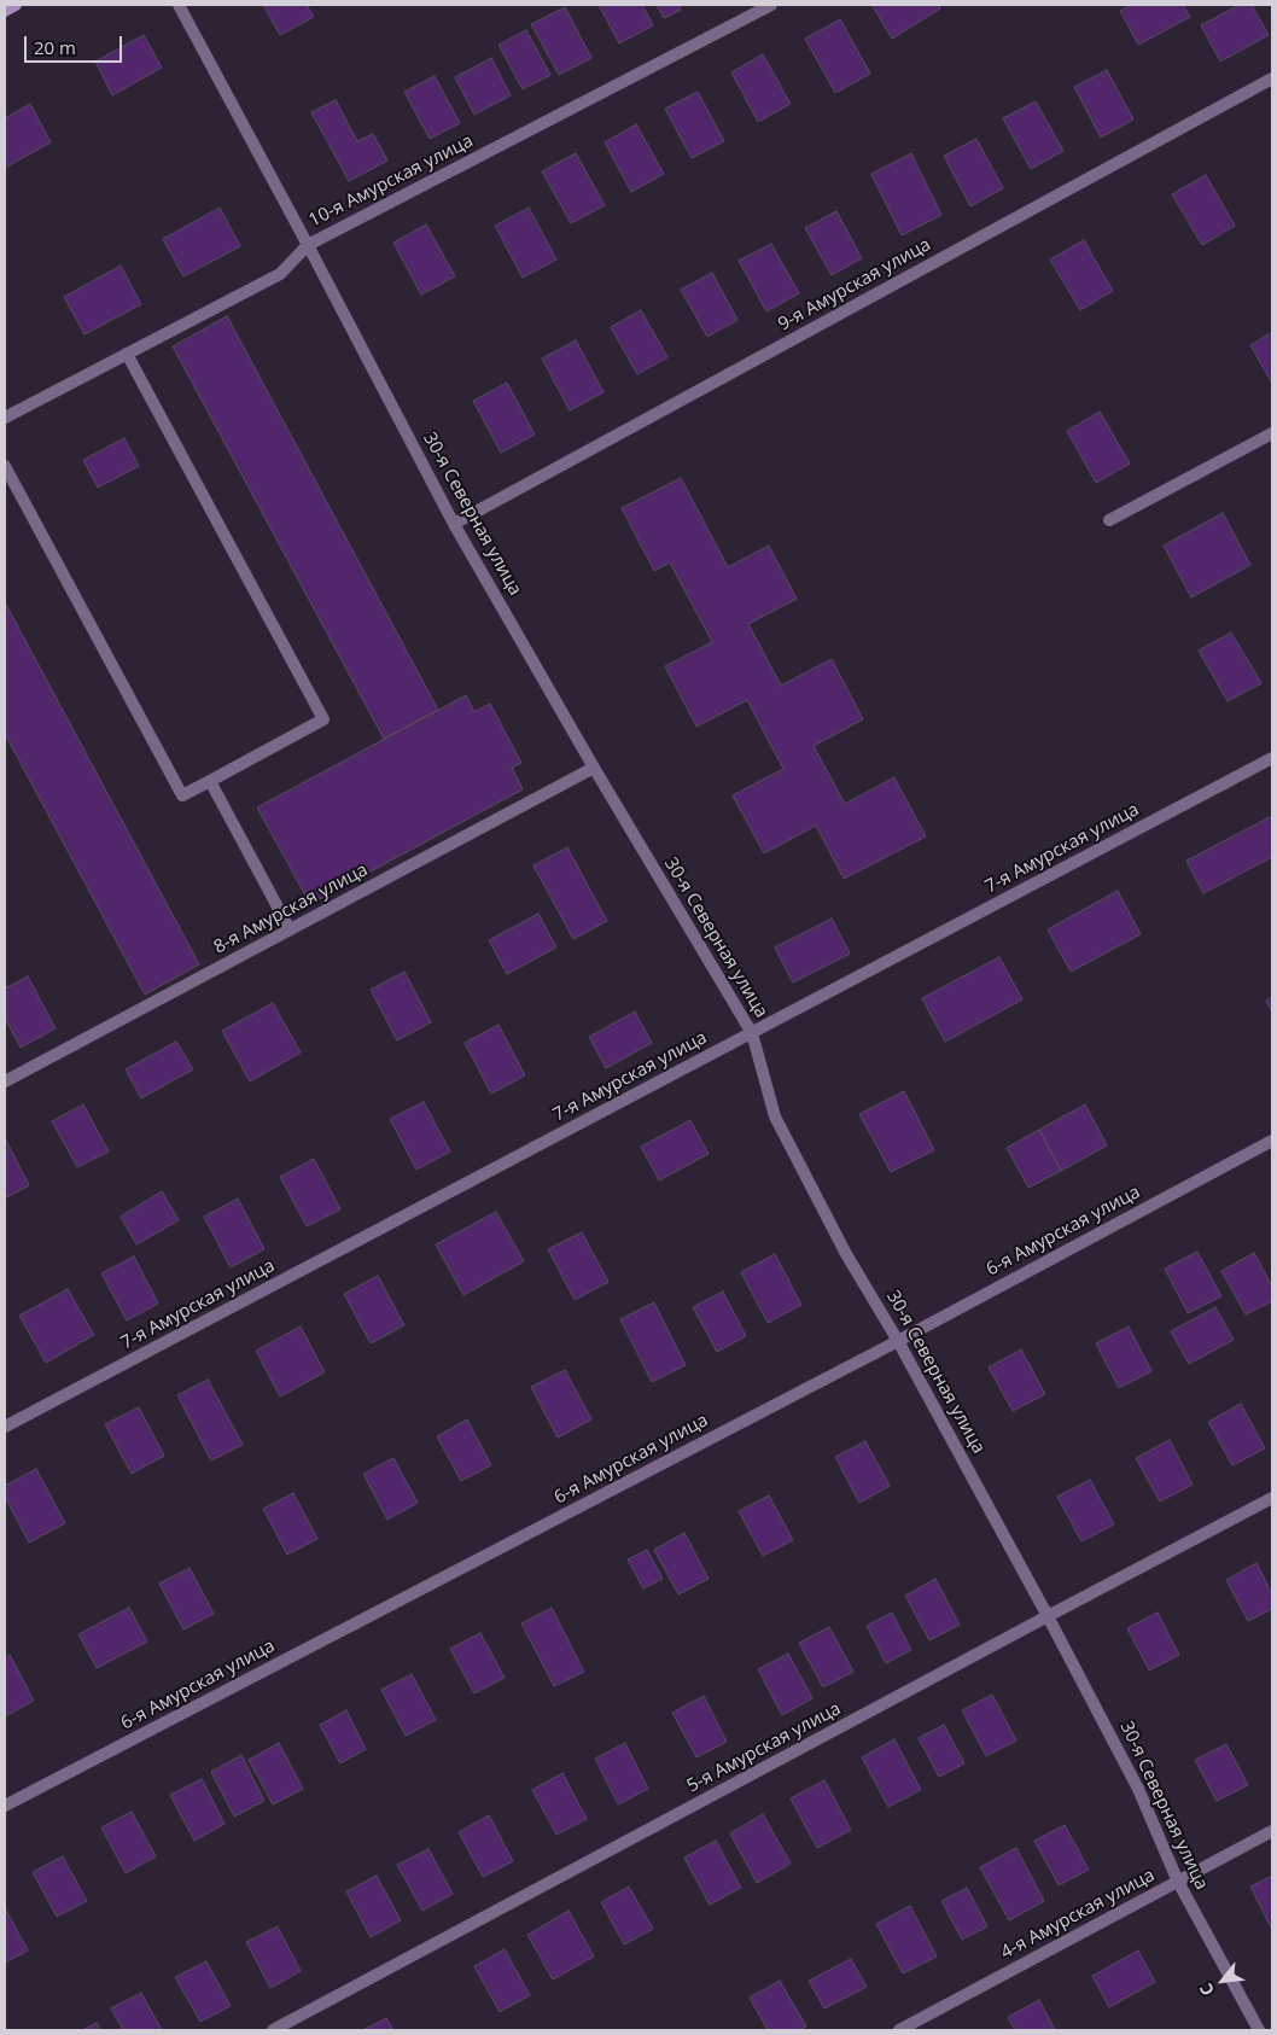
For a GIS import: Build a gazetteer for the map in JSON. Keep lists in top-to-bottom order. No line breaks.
{"streets":{"street":["10-я Амурская улица","9-я Амурская улица","30-я Северная улица","7-я Амурская улица","8-я Амурская улица","6-я Амурская улица","5-я Амурская улица","4-я Амурская улица"]},"crossings":[["10-я Амурская улица","30-я Северная улица"],["9-я Амурская улица","30-я Северная улица"],["30-я Северная улица","7-я Амурская улица"],["30-я Северная улица","8-я Амурская улица"],["30-я Северная улица","6-я Амурская улица"],["30-я Северная улица","5-я Амурская улица"],["30-я Северная улица","4-я Амурская улица"]],"scale_bar":"20 m","north":"bottom left"}
